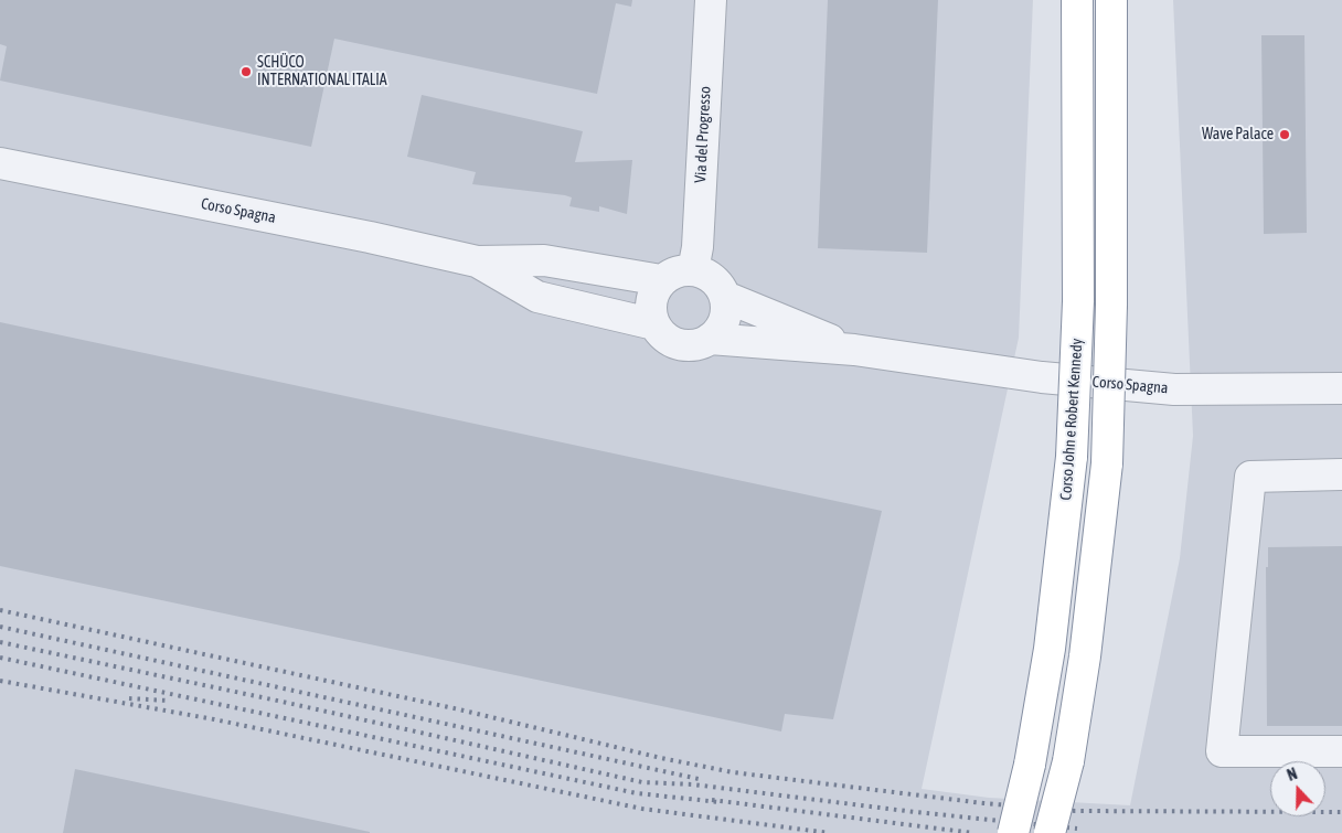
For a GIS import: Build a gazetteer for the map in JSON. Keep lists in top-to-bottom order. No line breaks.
{"streets":{"highway":["Corso John e Robert Kennedy"],"street":["Via del Progresso","Corso Spagna"]},"crossings":[["Via del Progresso","Corso Spagna"]],"places":["SCHÜCO INTERNATIONAL ITALIA","Wave Palace"],"north":"top"}
